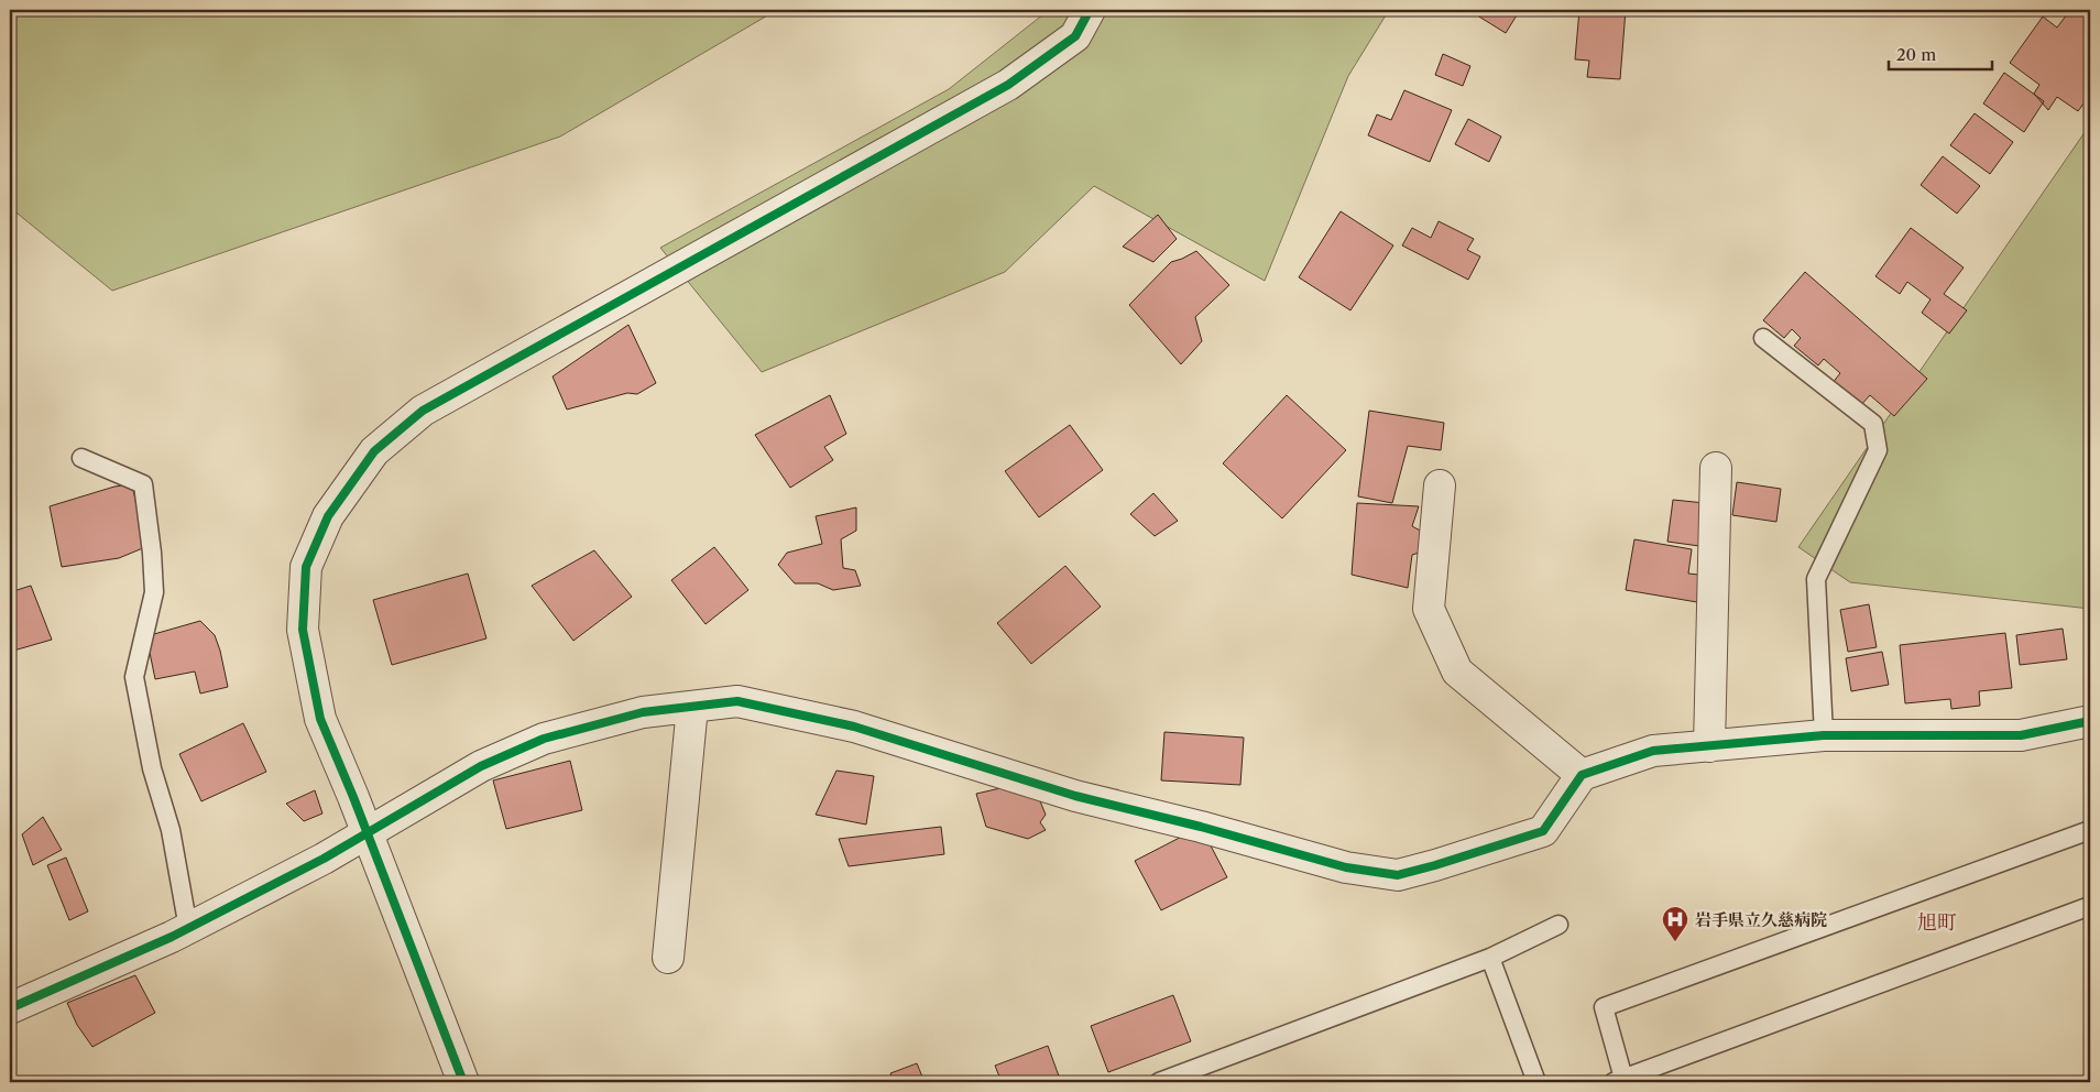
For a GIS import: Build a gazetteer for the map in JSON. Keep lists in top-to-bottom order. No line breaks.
{"districts":["旭町"],"places":{"hospital":["岩手県立久慈病院"]},"scale_bar":"20 m"}
